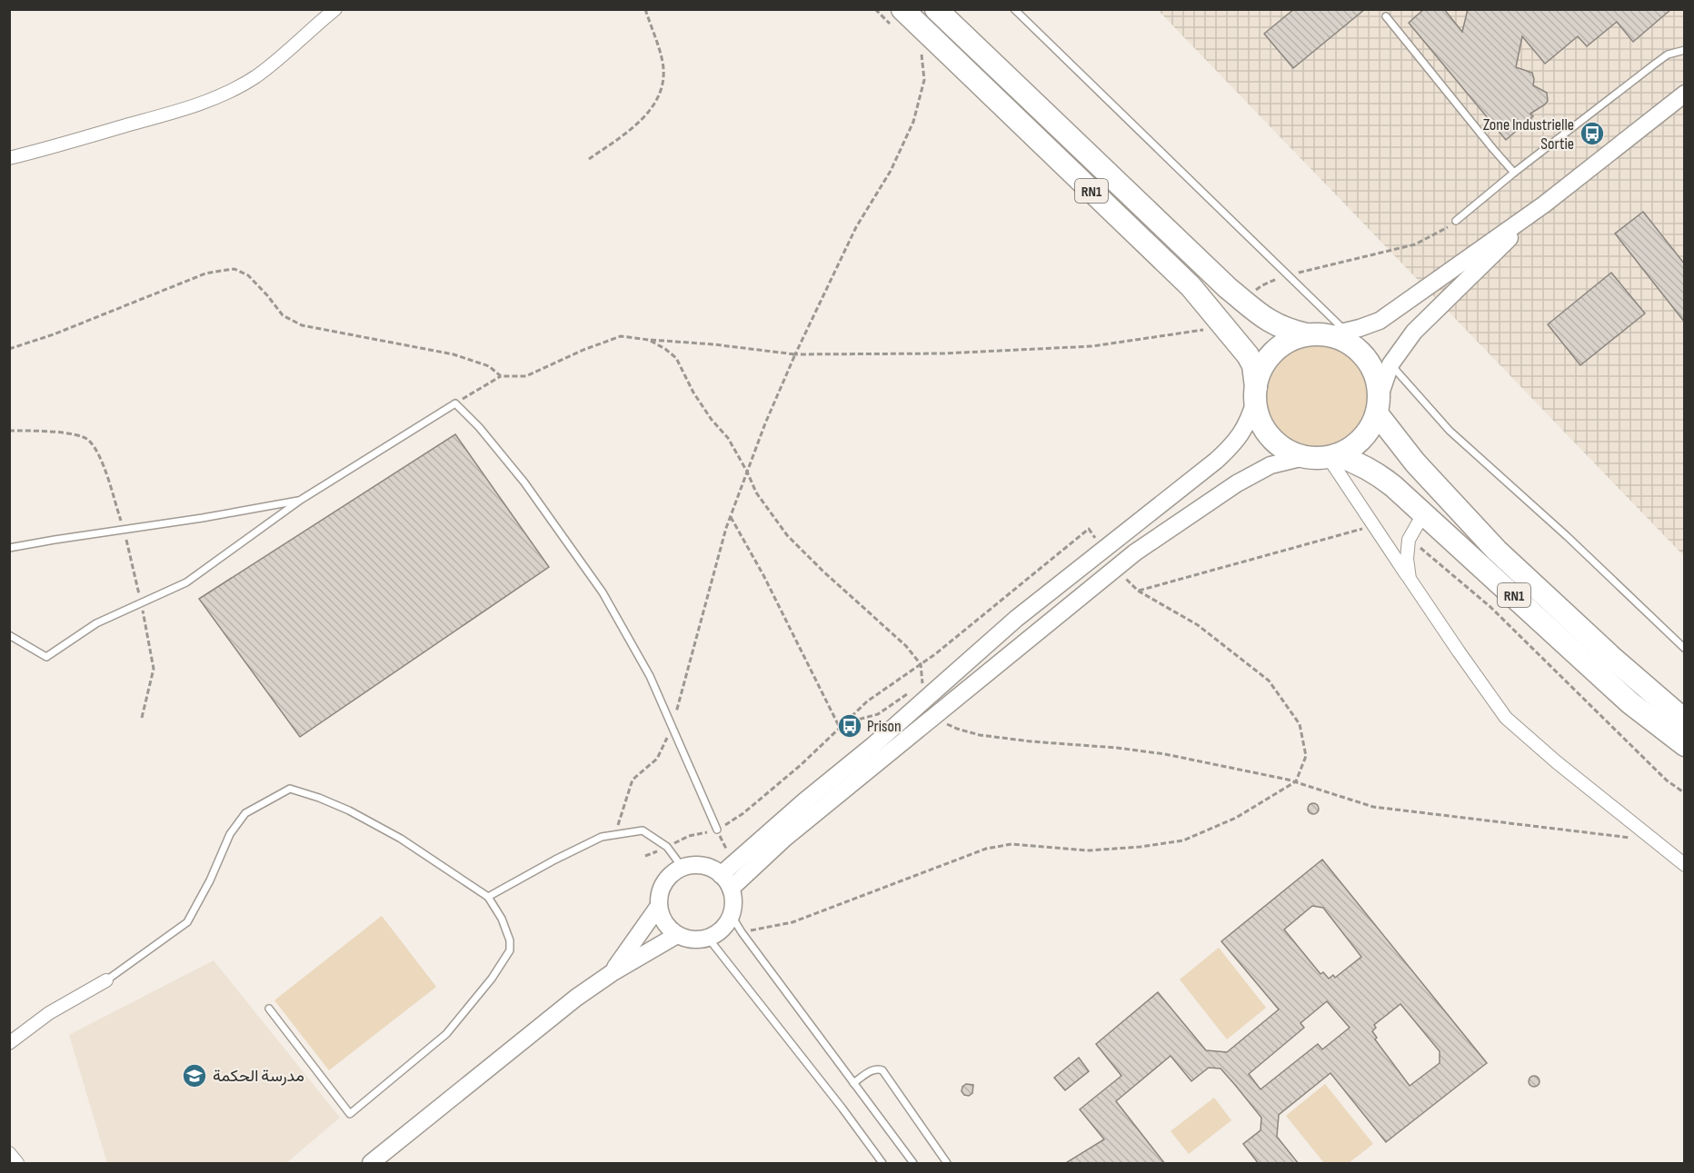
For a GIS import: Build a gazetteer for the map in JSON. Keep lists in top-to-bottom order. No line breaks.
{"streets":{"highway":["RN1"]},"places":{"bus stop":["Zone Industrielle Sortie","Prison"],"school or university":["مدرسة الحكمة"]}}
